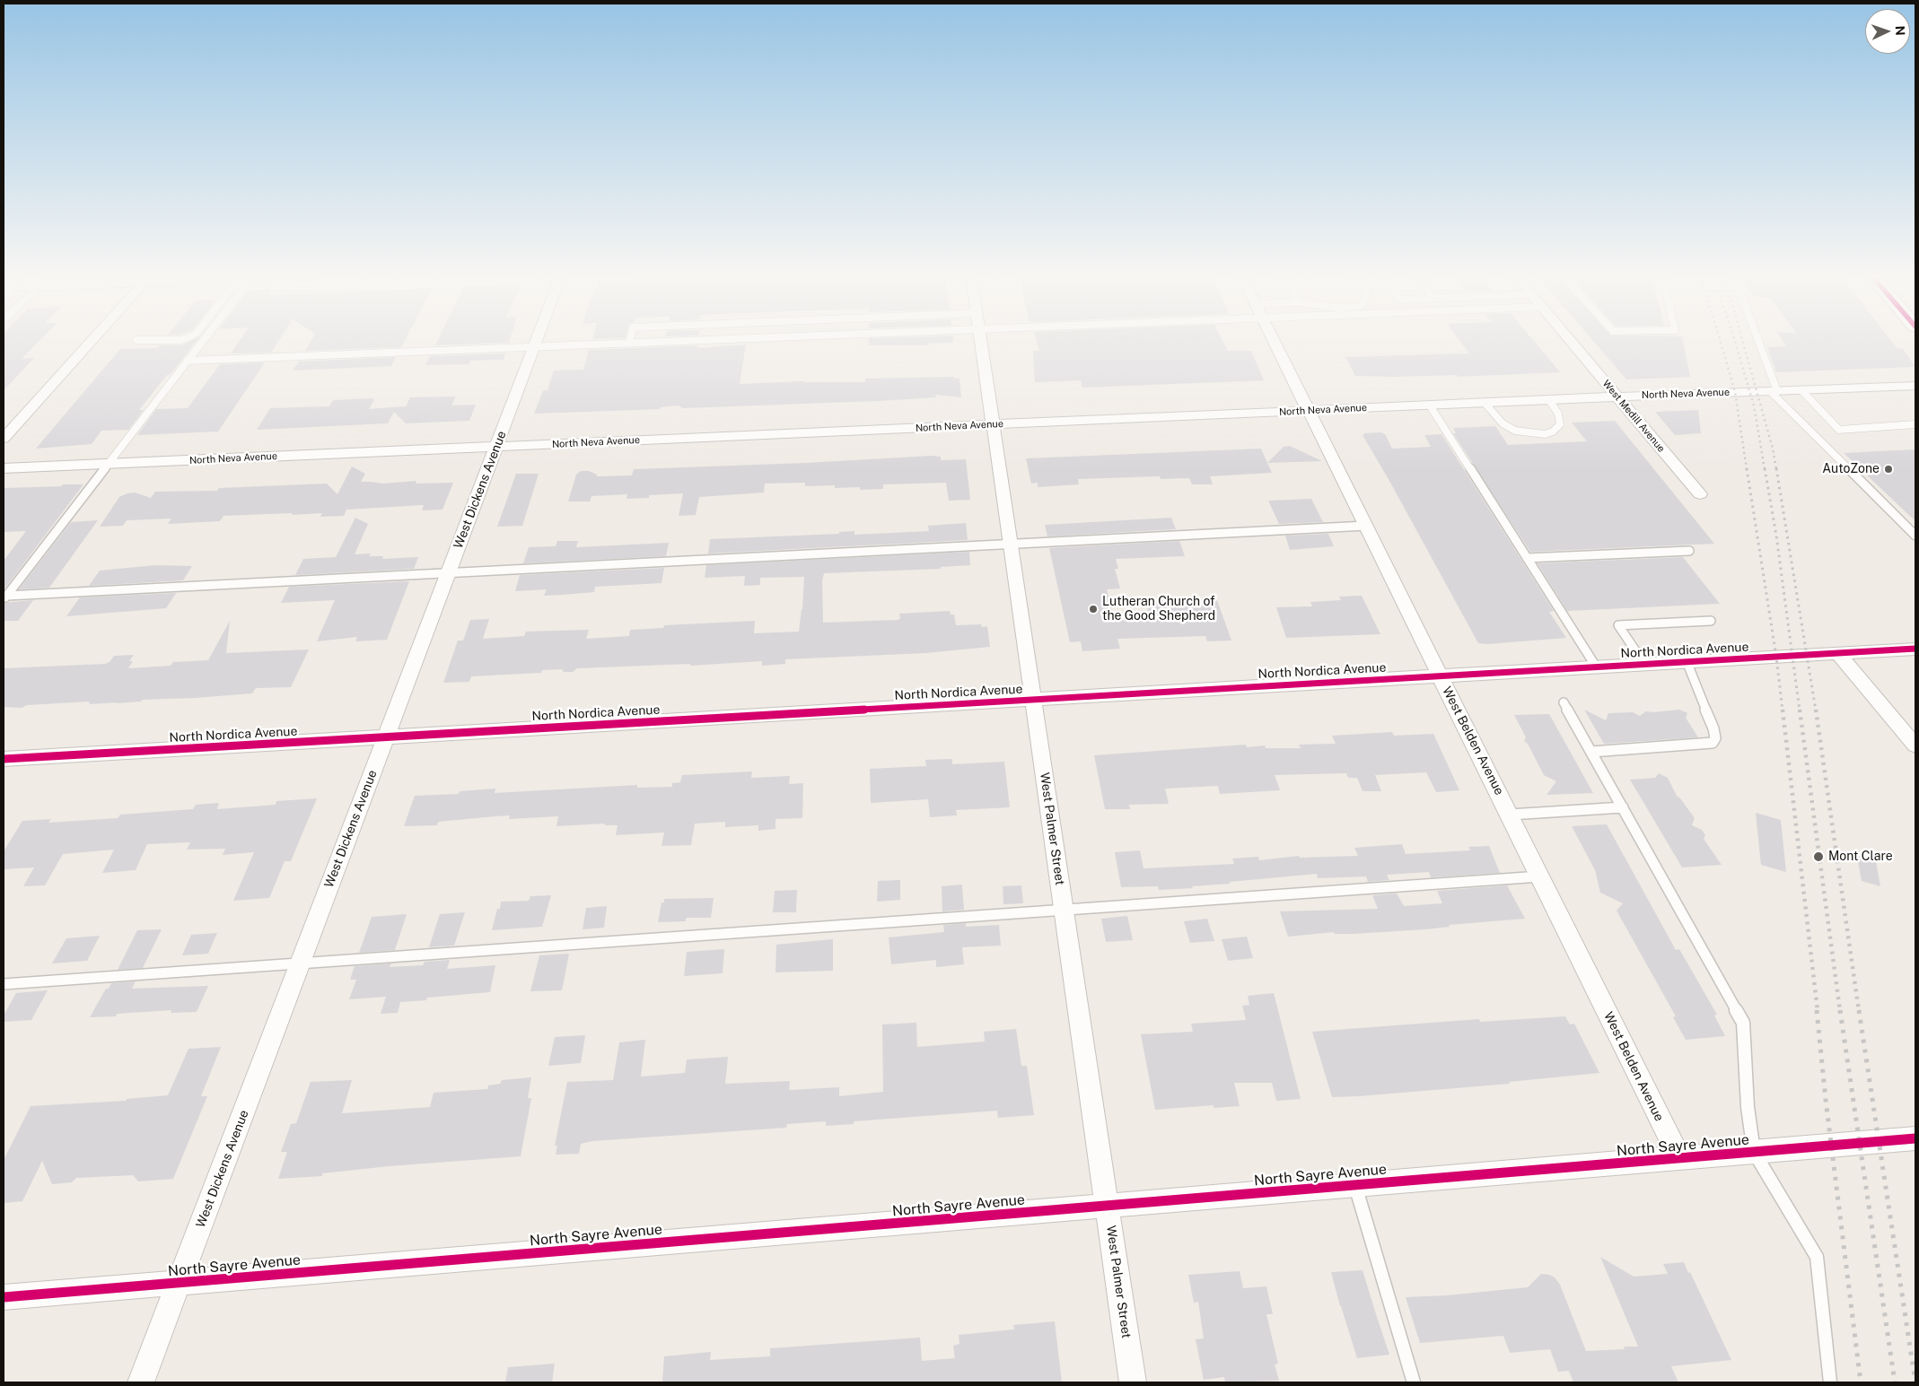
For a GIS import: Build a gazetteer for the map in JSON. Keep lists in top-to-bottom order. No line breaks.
{"streets":{"street":["North Neva Avenue","West Medill Avenue","West Dickens Avenue","North Nordica Avenue","West Belden Avenue","West Palmer Street","North Sayre Avenue"]},"crossings":[["North Neva Avenue","West Medill Avenue"],["North Neva Avenue","West Dickens Avenue"],["North Neva Avenue","West Belden Avenue"],["North Neva Avenue","West Palmer Street"],["West Dickens Avenue","North Nordica Avenue"],["West Dickens Avenue","North Sayre Avenue"],["North Nordica Avenue","West Belden Avenue"],["North Nordica Avenue","West Palmer Street"],["West Belden Avenue","North Sayre Avenue"],["West Palmer Street","North Sayre Avenue"]],"places":["AutoZone","Lutheran Church of the Good Shepherd","Mont Clare"],"north":"right"}
